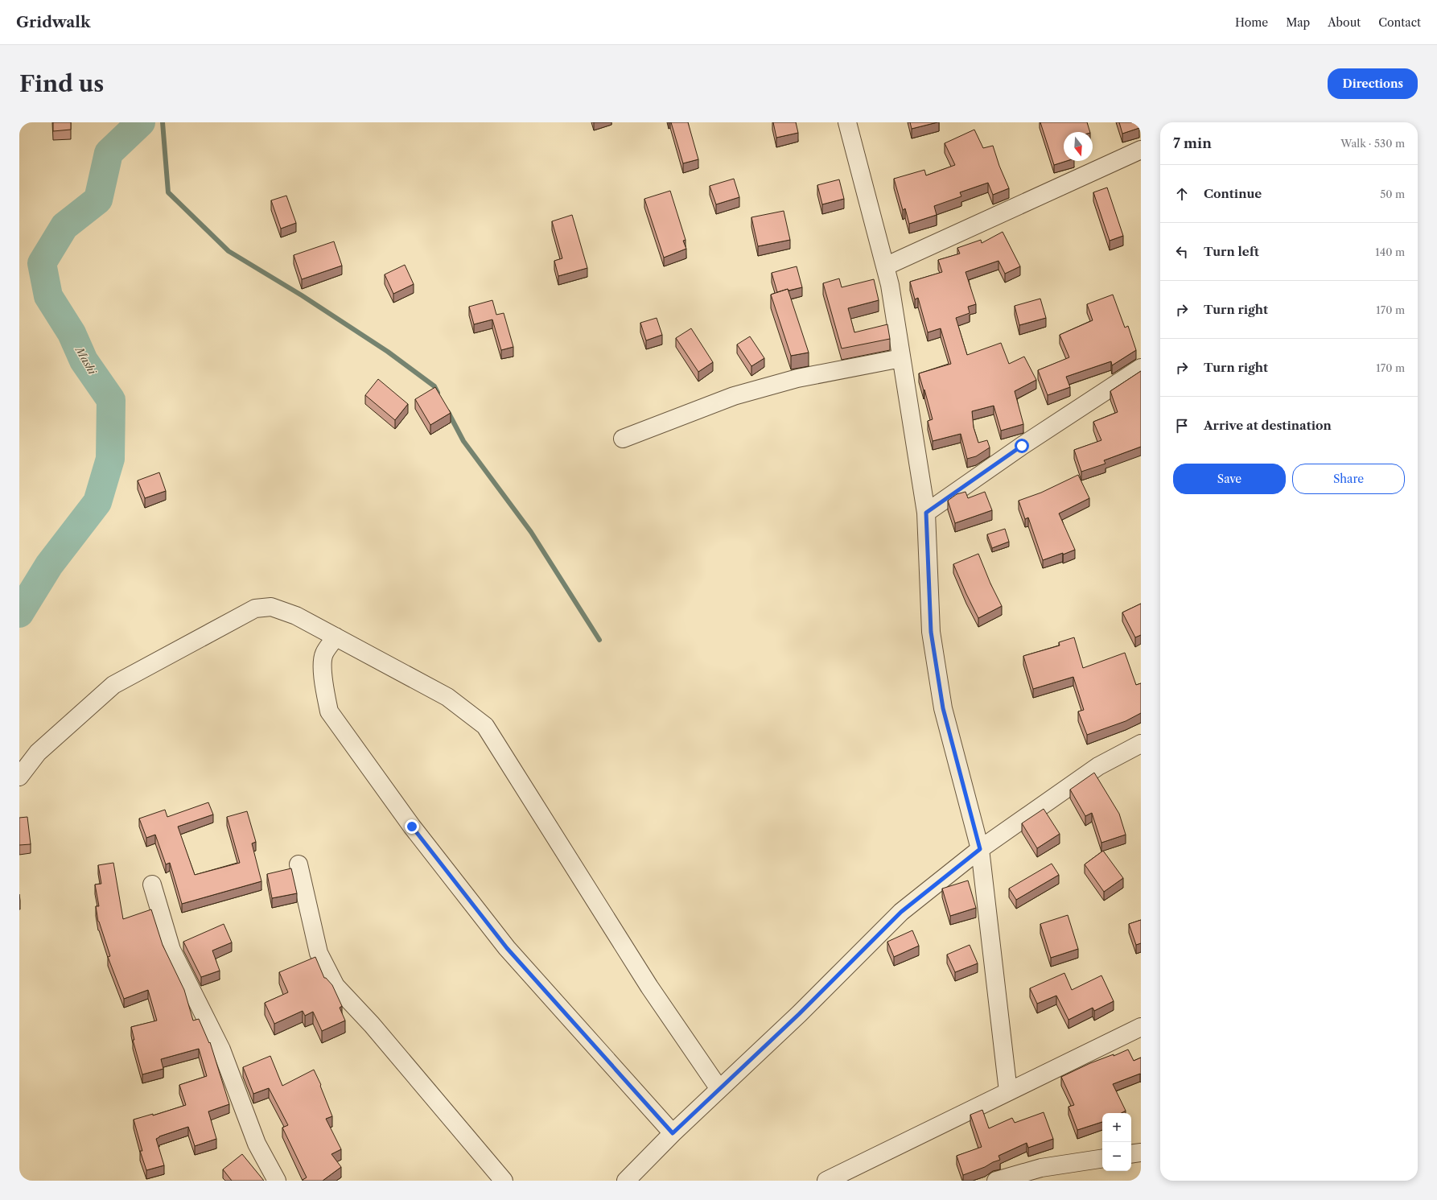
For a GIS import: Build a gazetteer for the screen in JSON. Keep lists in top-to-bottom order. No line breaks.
{"water":["Mashi"],"north":"bottom","page":{"header":"Gridwalk","nav":["Home","Map","About","Contact"],"buttons":["Directions",["Save","Share"]],"title":"Find us","heading":["7 min","Walk · 530 m"],"list":[["Continue","50 m"],["Turn left","140 m"],["Turn right","170 m"],["Turn right","170 m"],"Arrive at destination"],"map_buttons":["+","−"]}}
